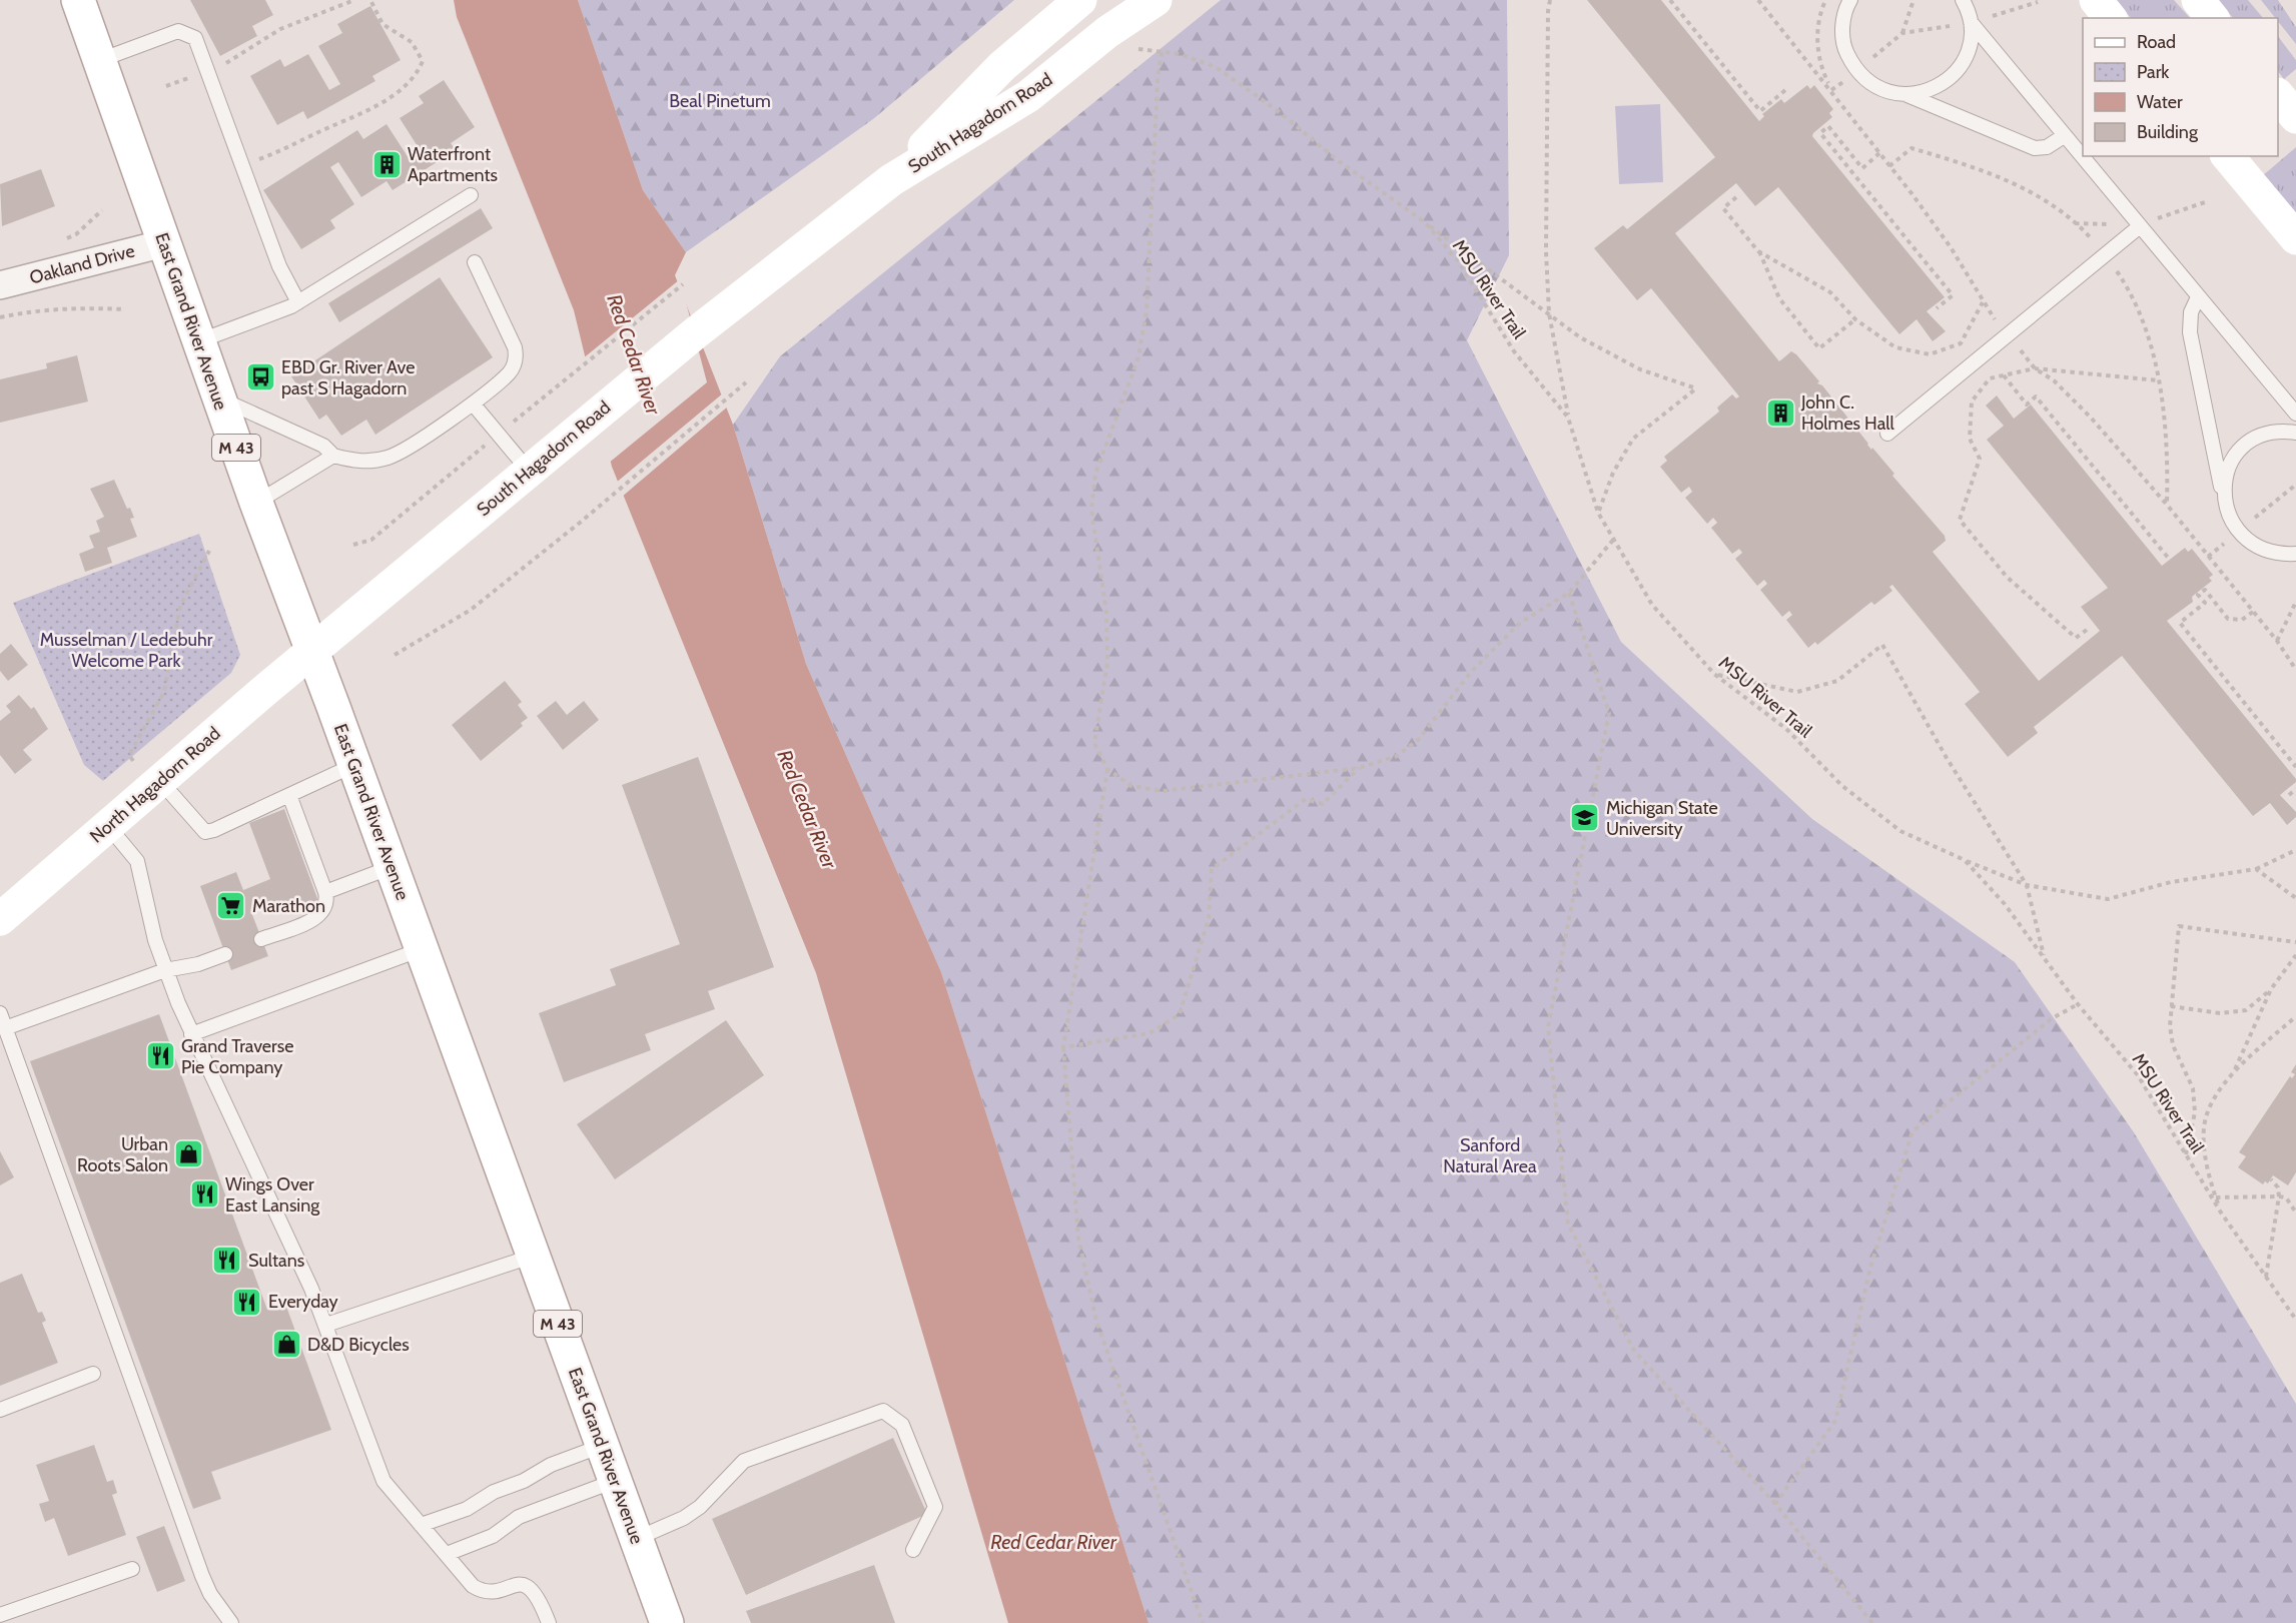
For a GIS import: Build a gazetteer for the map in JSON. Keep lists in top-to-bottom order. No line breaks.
{"streets":{"street":["South Hagadorn Road","Oakland Drive","East Grand River Avenue","M 43","North Hagadorn Road"],"path":["MSU River Trail"]},"crossings":[["South Hagadorn Road","East Grand River Avenue"],["South Hagadorn Road","North Hagadorn Road"],["Oakland Drive","East Grand River Avenue"],["East Grand River Avenue","North Hagadorn Road"]],"water":["Red Cedar River"],"parks":["Beal Pinetum","Musselman / Ledebuhr Welcome Park","Sanford Natural Area"],"places":{"building":["Waterfront Apartments","John C. Holmes Hall"],"bus stop":["EBD Gr. River Ave past S Hagadorn"],"school or university":["Michigan State University"],"supermarket":["Marathon"],"restaurant":["Grand Traverse Pie Company","Wings Over East Lansing","Sultans","Everyday"],"shop":["Urban Roots Salon","D&D Bicycles"]},"legend":["Road","Park","Water","Building"]}
